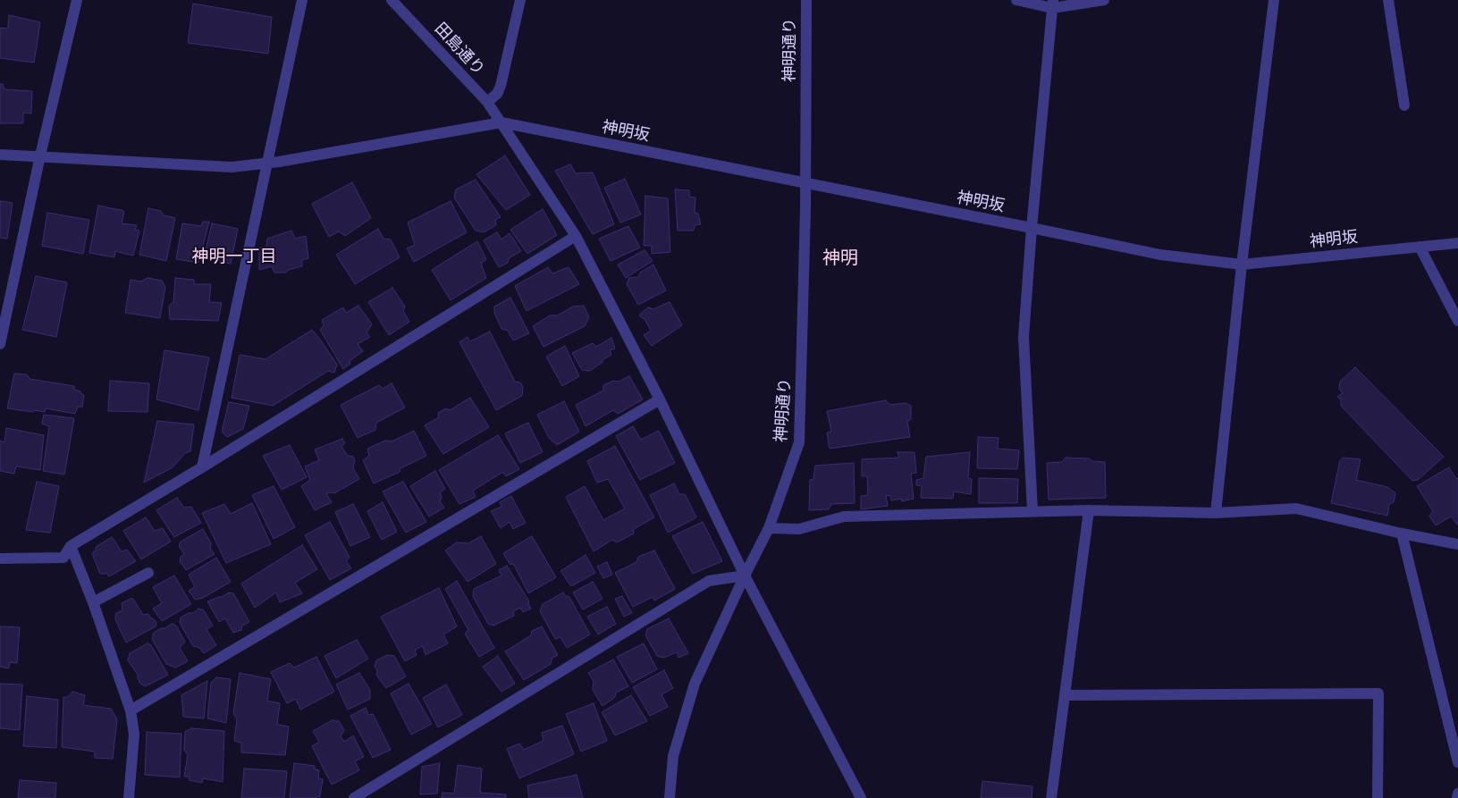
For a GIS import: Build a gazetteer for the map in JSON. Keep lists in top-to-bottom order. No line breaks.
{"streets":{"street":["田島通り","神明通り","神明坂"]},"crossings":[["田島通り","神明通り"],["田島通り","神明坂"],["神明通り","神明坂"]],"districts":["神明一丁目","神明"]}
